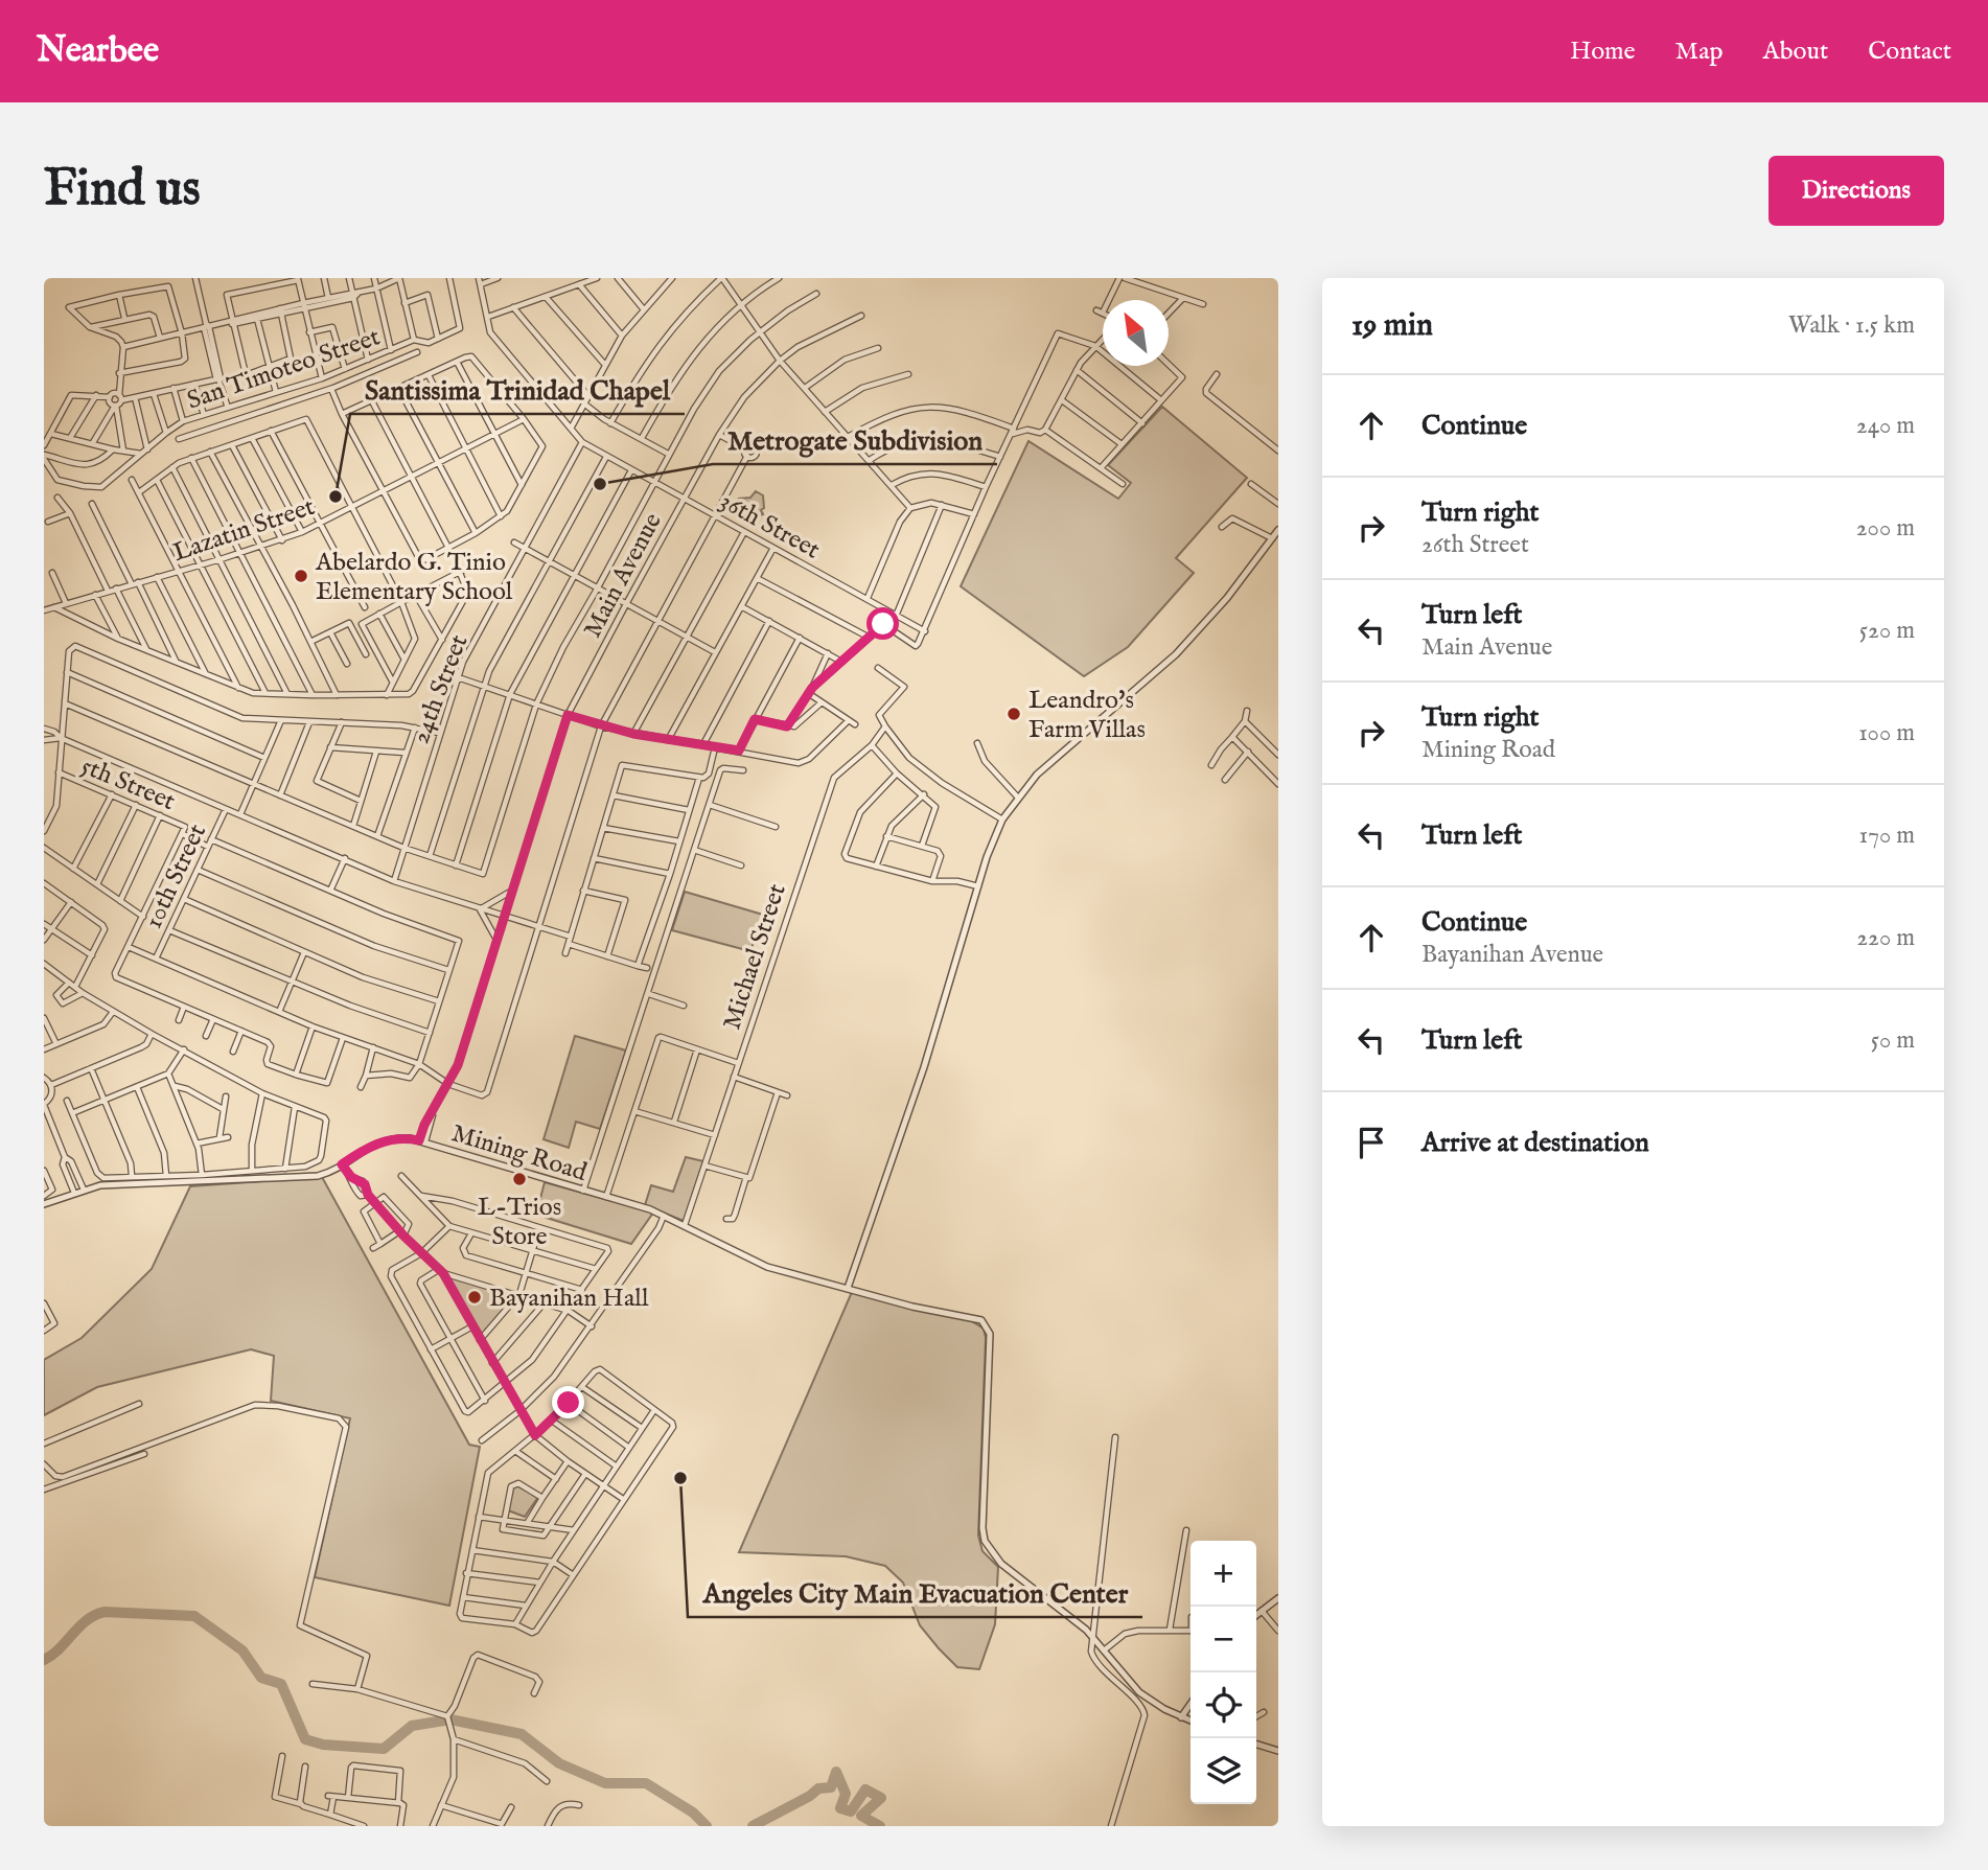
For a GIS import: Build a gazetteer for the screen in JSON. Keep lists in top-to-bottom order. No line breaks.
{"streets":{"street":["San Timoteo Street","36th Street","Lazatin Street","Main Avenue","24th Street","5th Street","10th Street","Michael Street","Mining Road"]},"crossings":[["36th Street","Main Avenue"],["36th Street","24th Street"],["Main Avenue","Mining Road"],["Michael Street","Mining Road"]],"places":["Metrogate Subdivision","Santissima Trinidad Chapel","Abelardo G. Tinio Elementary School","Leandro's Farm Villas","L-Trios Store","Bayanihan Hall","Angeles City Main Evacuation Center"],"north":"top left","page":{"header":"Nearbee","nav":["Home","Map","About","Contact"],"buttons":"Directions","title":"Find us","heading":["19 min","Walk · 1.5 km"],"list":[["Continue","240 m"],["Turn right","26th Street","200 m"],["Turn left","Main Avenue","520 m"],["Turn right","Mining Road","100 m"],["Turn left","170 m"],["Continue","Bayanihan Avenue","220 m"],["Turn left","50 m"],"Arrive at destination"],"map_buttons":["+","−"]}}
